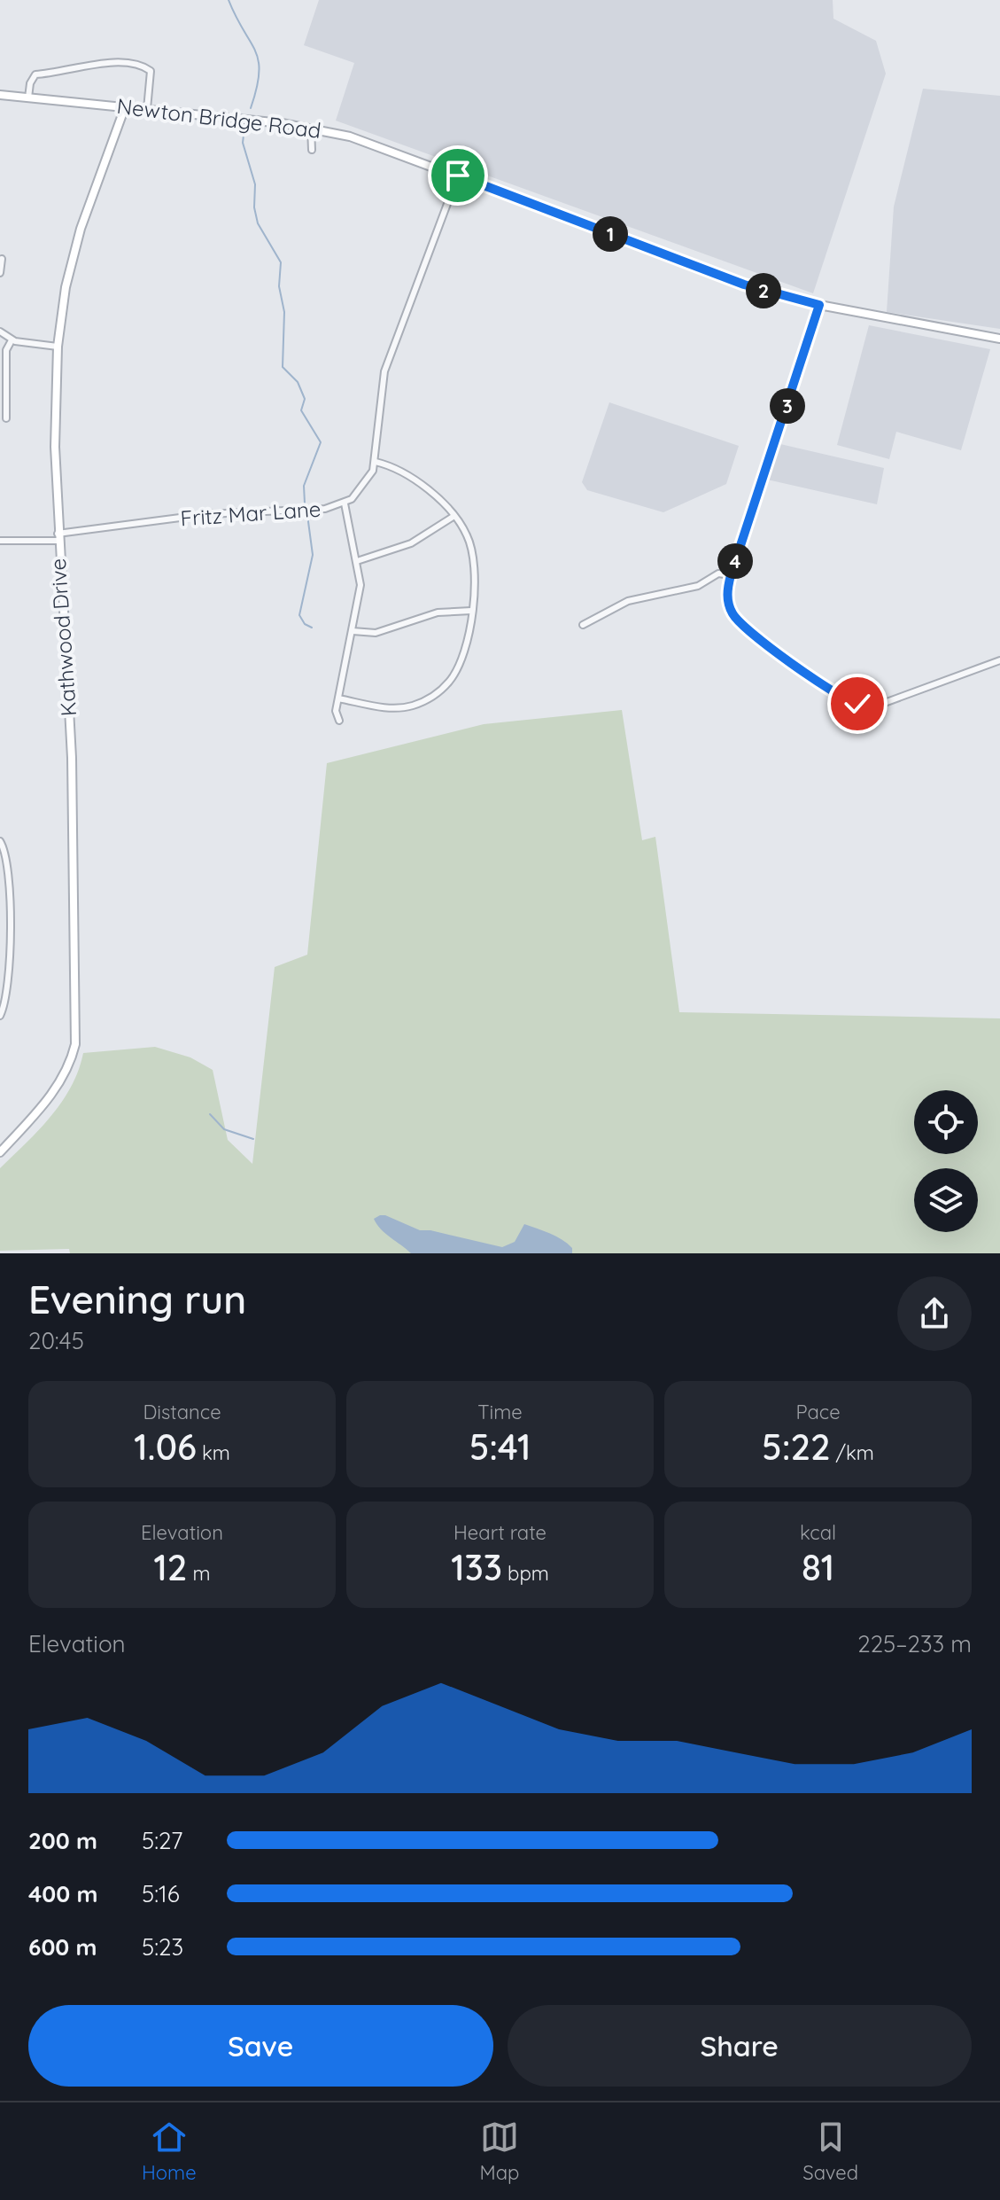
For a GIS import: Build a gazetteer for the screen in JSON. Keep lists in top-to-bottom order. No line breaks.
{"streets":{"street":["Newton Bridge Road","Fritz Mar Lane","Kathwood Drive"]},"crossings":[["Newton Bridge Road","Fritz Mar Lane"],["Newton Bridge Road","Kathwood Drive"],["Fritz Mar Lane","Kathwood Drive"]],"page":{"pins":["1","2","3","4"],"heading":["Evening run","20:45"],"stats":[["Distance","1.06 km"],["Time","5:41"],["Pace","5:22 /km"],["Elevation","12 m"],["Heart rate","133 bpm"],["kcal","81"]],"chart":["Elevation","225–233 m"],"list":[{"name":"200 m","note":"5:27"},{"name":"400 m","note":"5:16"},{"name":"600 m","note":"5:23"}],"buttons":["Save","Share"],"tabs":["Home","Map","Saved"]}}
